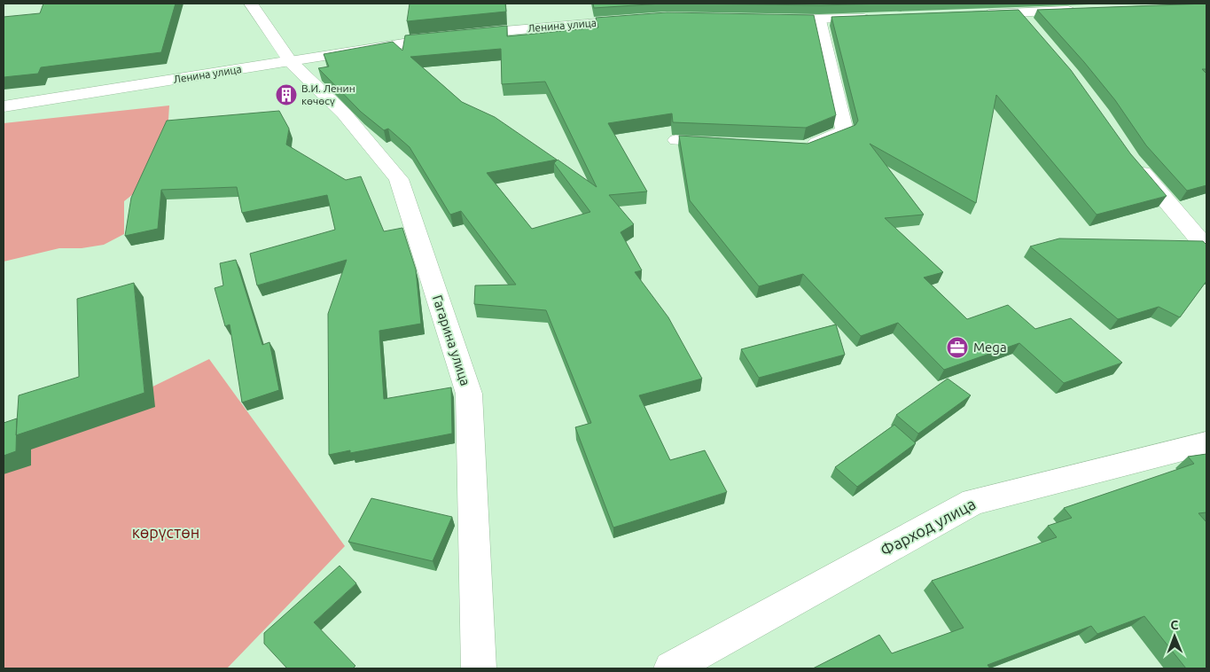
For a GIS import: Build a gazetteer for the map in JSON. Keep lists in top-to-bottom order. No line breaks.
{"streets":{"street":["Ленина улица","Гагарина улица","Фарход улица"]},"crossings":[["Ленина улица","Гагарина улица"]],"parks":["көрүстөн"],"places":{"building":["В.И. Ленин көчөсү"],"office":["Mega"]},"north":"top"}
